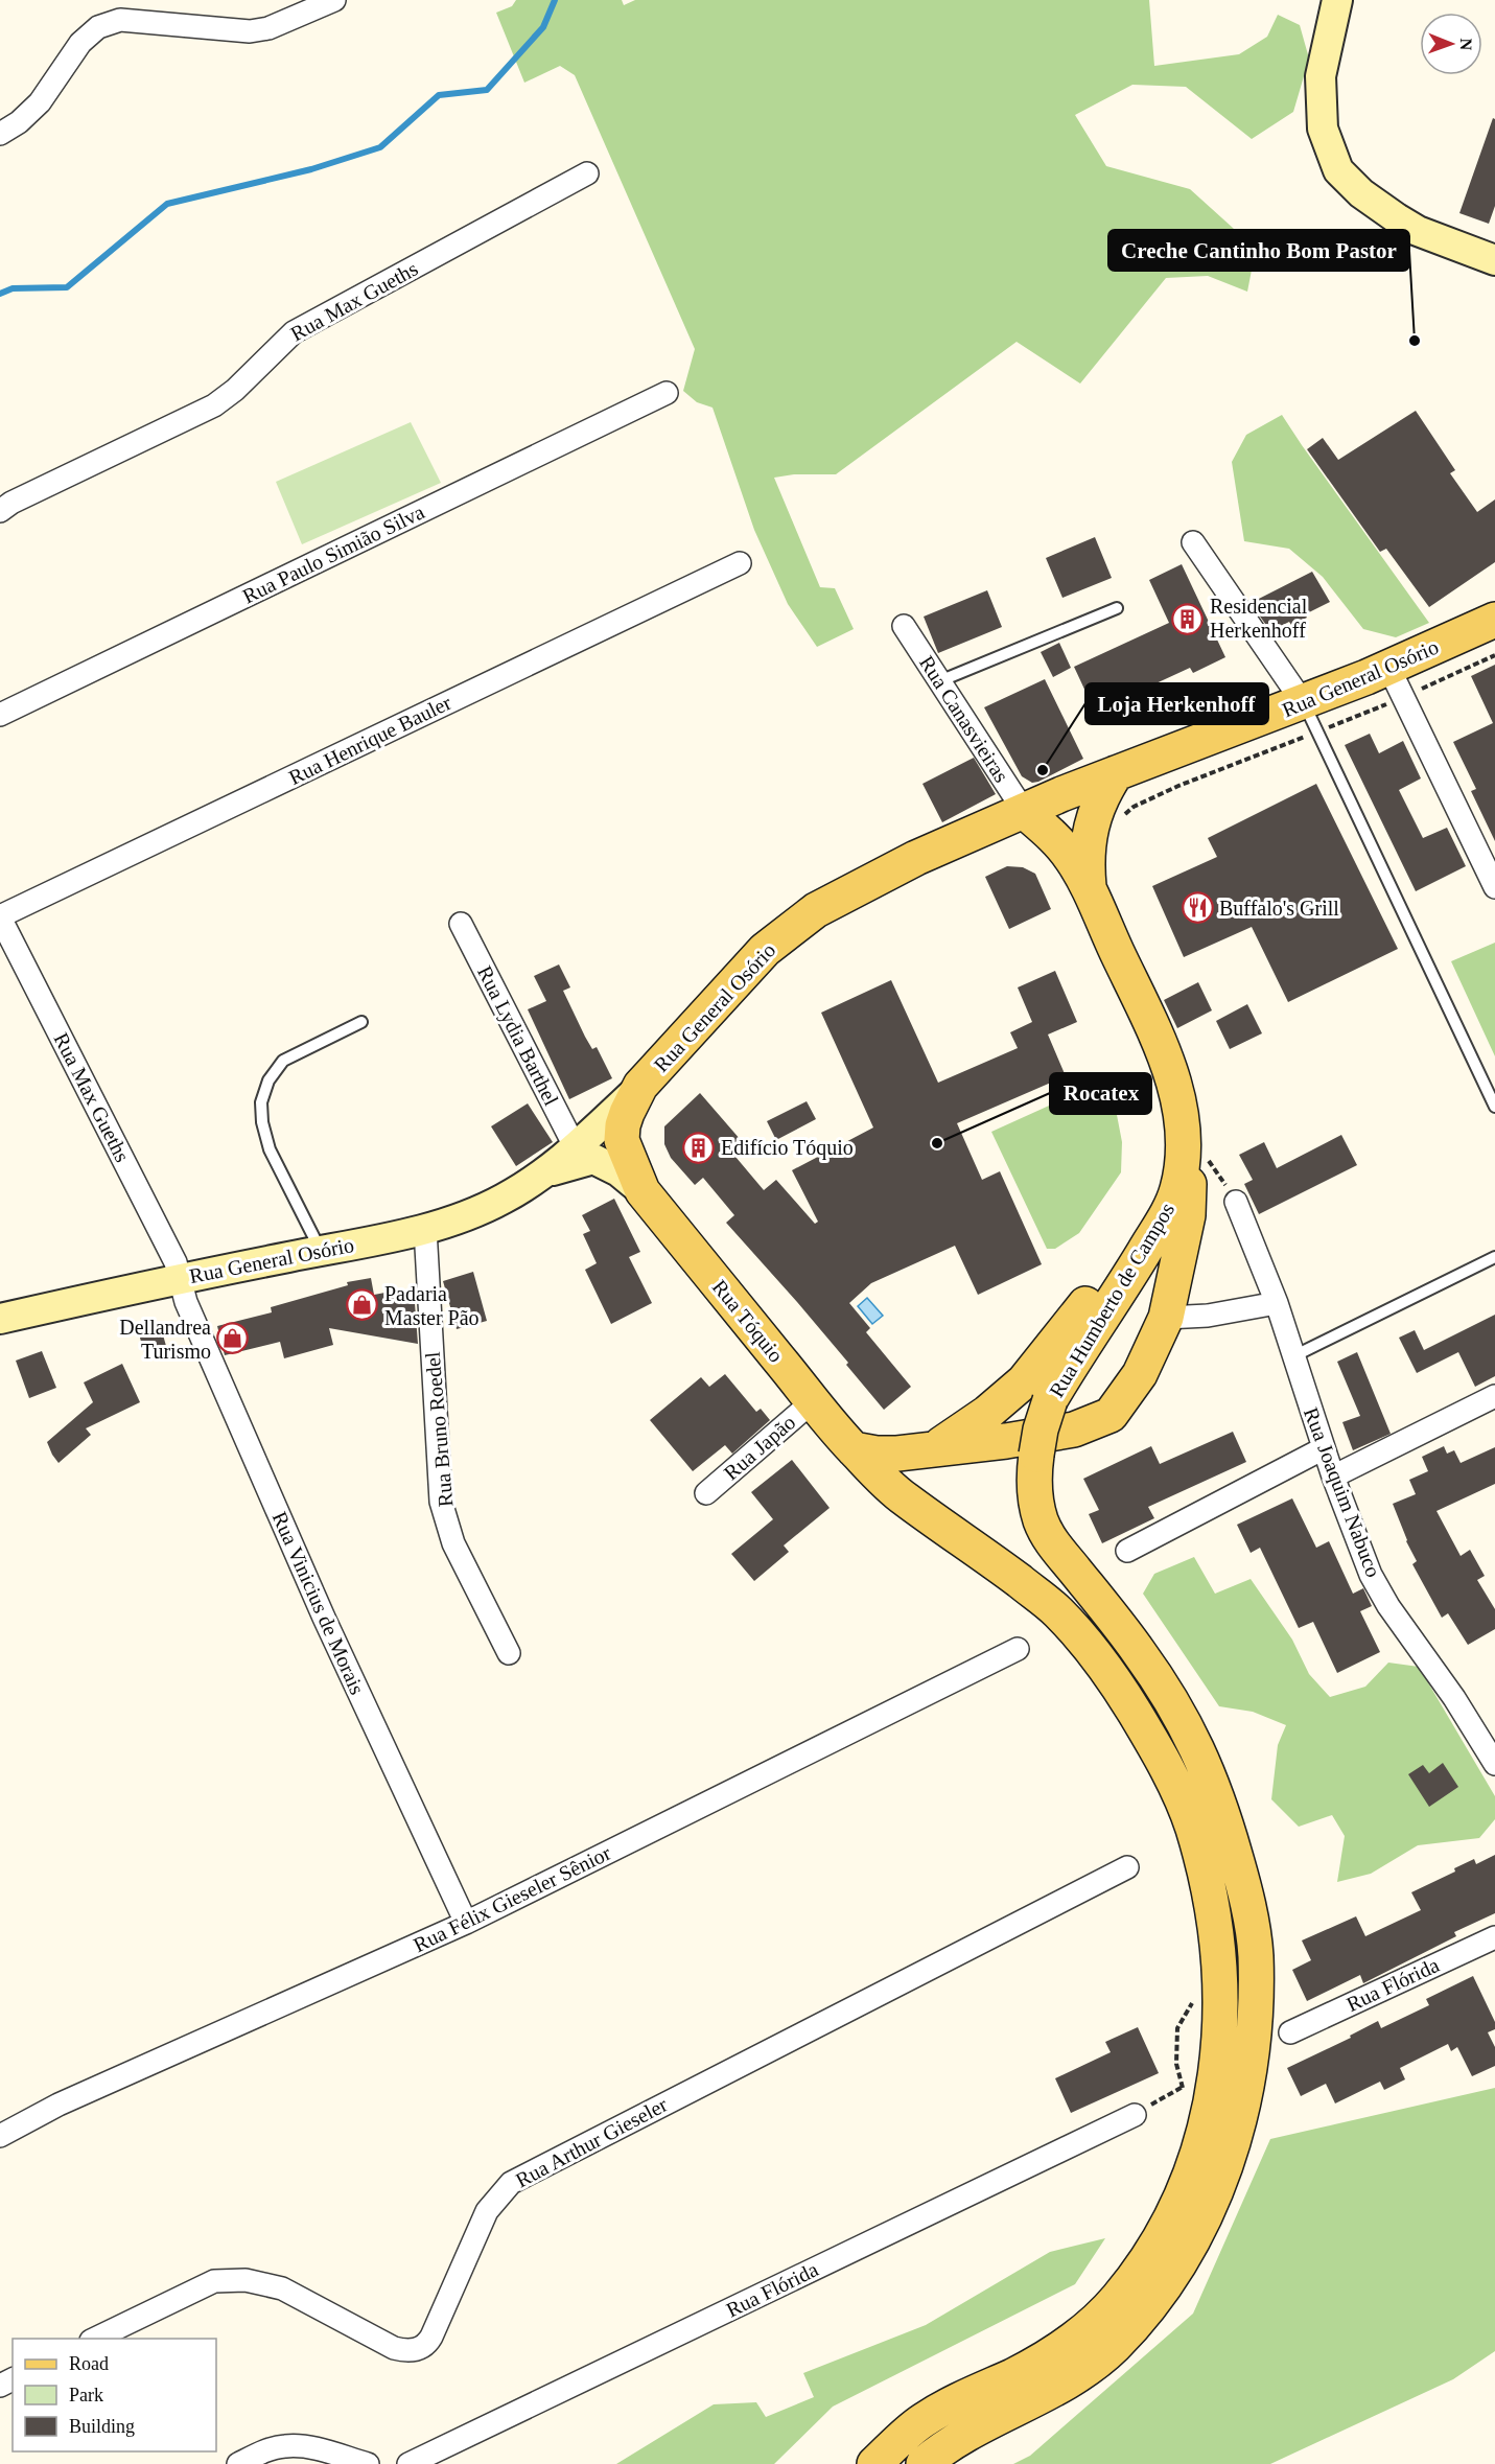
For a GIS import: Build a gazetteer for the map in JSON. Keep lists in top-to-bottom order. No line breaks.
{"streets":{"main road":["Rua General Osório","Rua Humberto de Campos","Rua Tóquio"],"street":["Rua Max Gueths","Rua Paulo Simião Silva","Rua Canasvieiras","Rua Henrique Bauler","Rua Lydia Barthel","Rua Bruno Roedel","Rua Japão","Rua Joaquim Nabuco","Rua Vinicius de Morais","Rua Félix Gieseler Sênior","Rua Flórida","Rua Arthur Gieseler"]},"crossings":[["Rua Max Gueths","Rua General Osório"],["Rua Max Gueths","Rua Henrique Bauler"],["Rua Max Gueths","Rua Vinicius de Morais"],["Rua General Osório","Rua Canasvieiras"],["Rua General Osório","Rua Lydia Barthel"],["Rua General Osório","Rua Humberto de Campos"],["Rua General Osório","Rua Tóquio"],["Rua General Osório","Rua Bruno Roedel"],["Rua General Osório","Rua Vinicius de Morais"],["Rua Canasvieiras","Rua Humberto de Campos"],["Rua Tóquio","Rua Japão"],["Rua Vinicius de Morais","Rua Félix Gieseler Sênior"]],"places":{"other":["Creche Cantinho Bom Pastor","Loja Herkenhoff","Rocatex"],"building":["Residencial Herkenhoff","Edifício Tóquio"],"restaurant":["Buffalo's Grill"],"shop":["Padaria Master Pão","Dellandrea Turismo"]},"legend":["Road","Park","Building"],"north":"right"}
